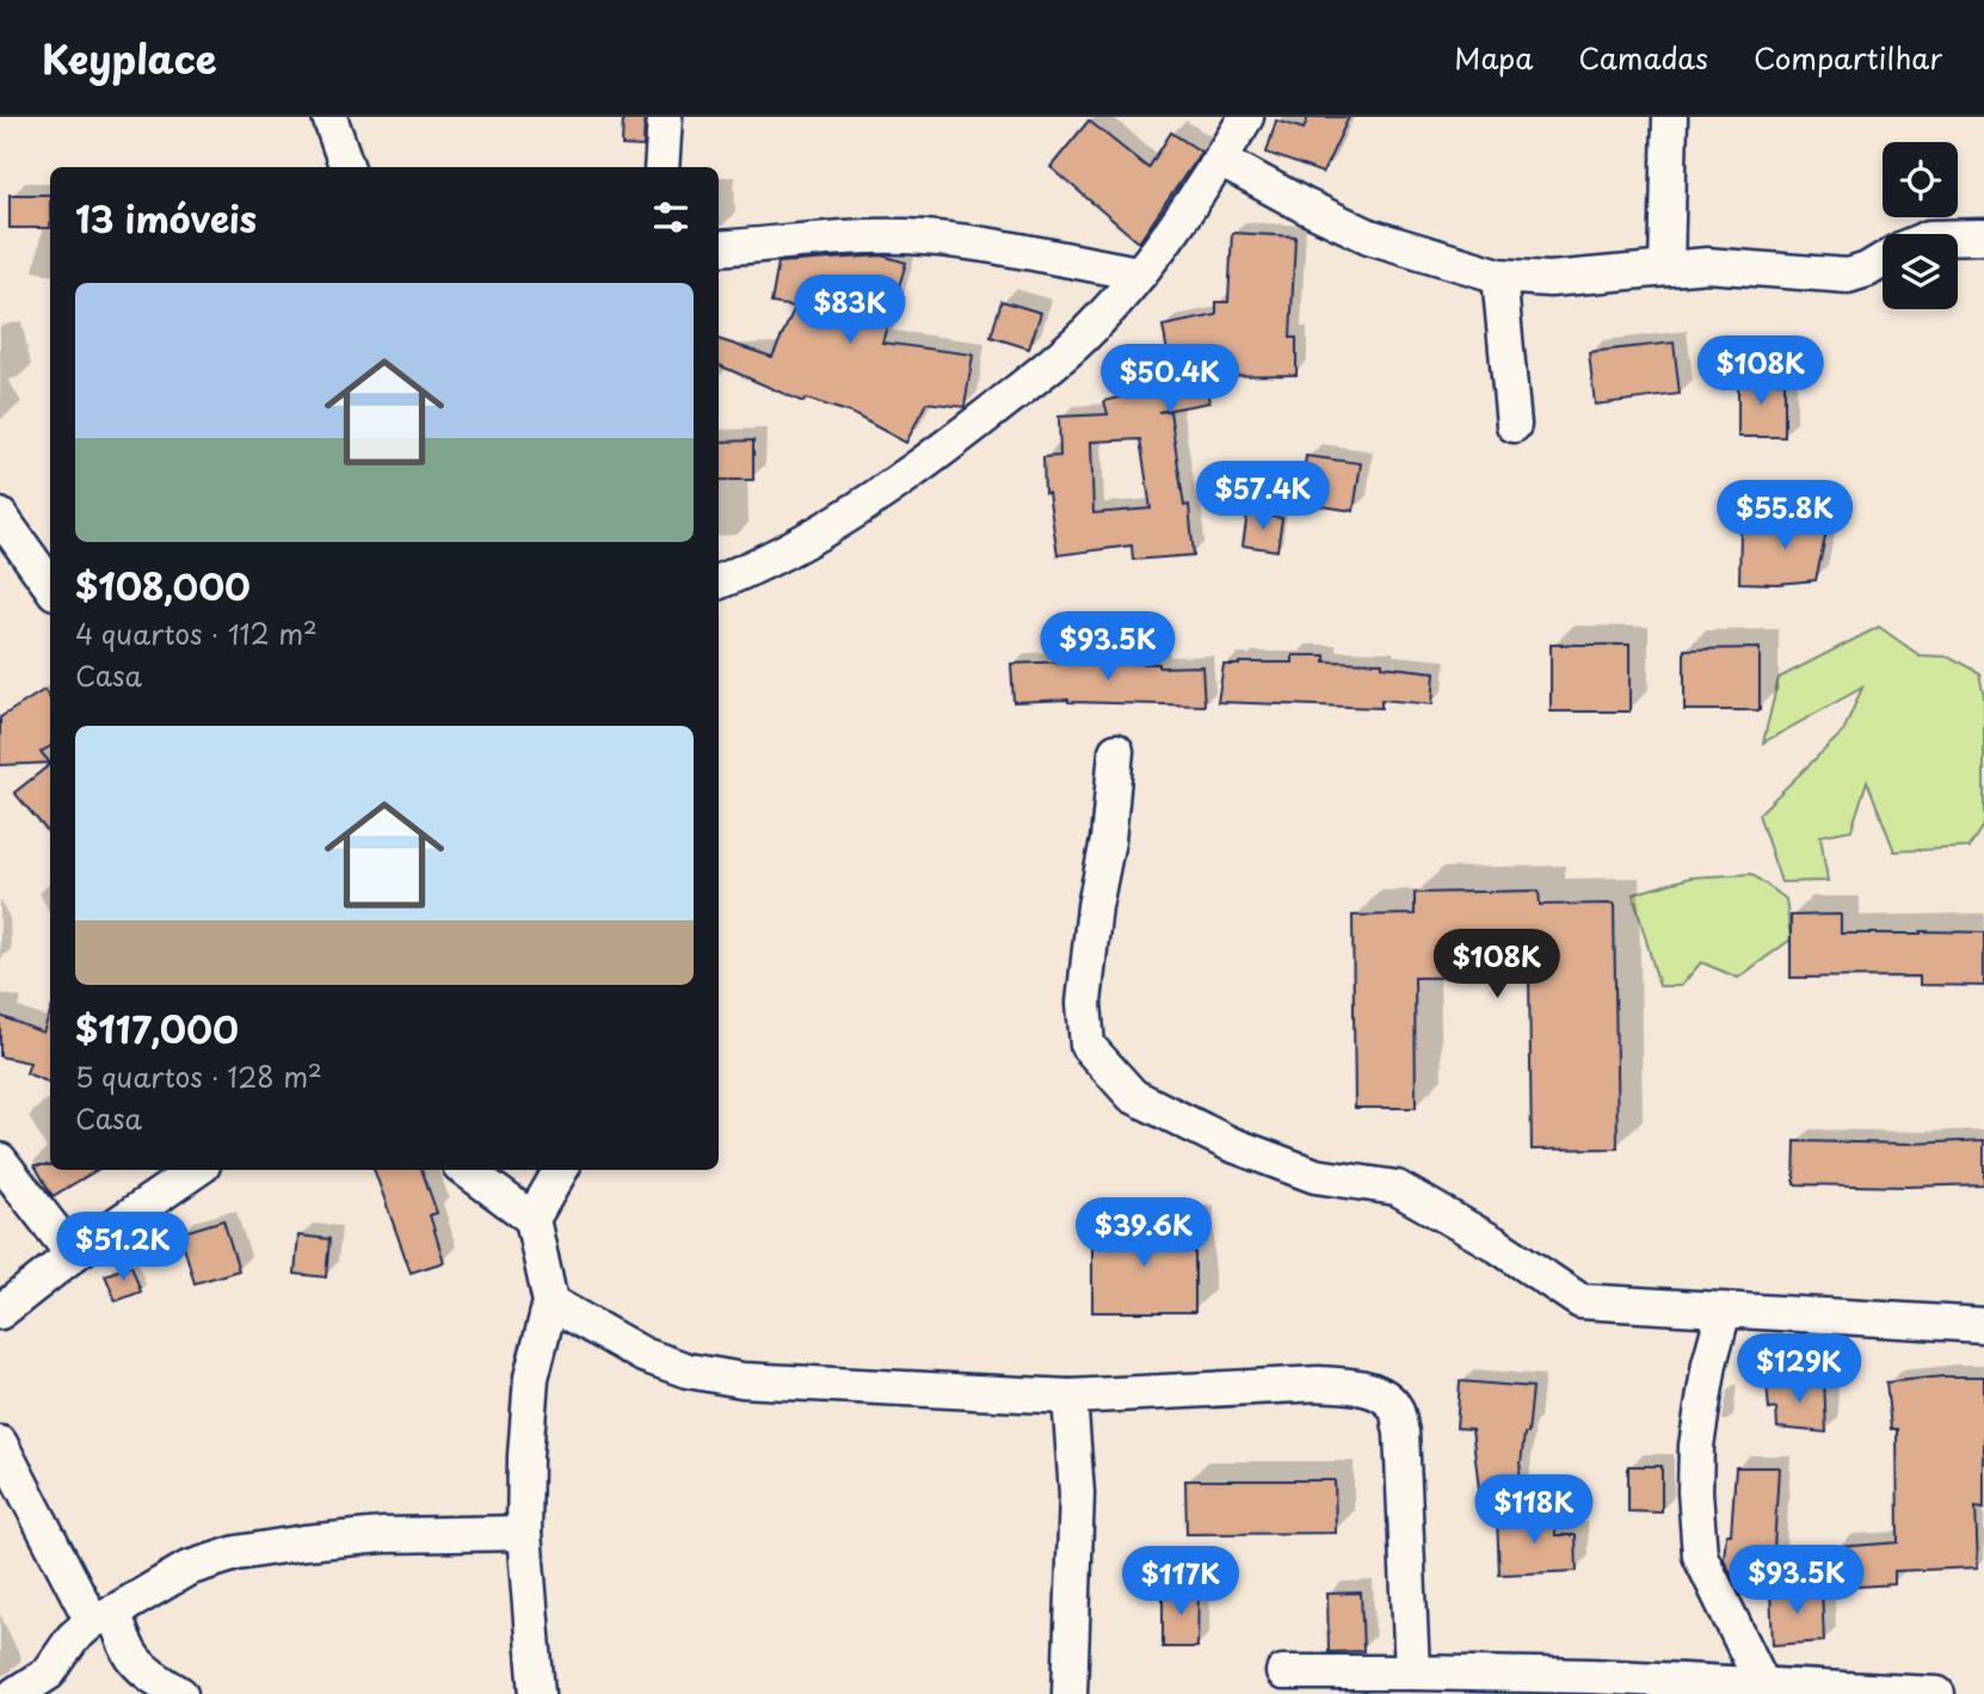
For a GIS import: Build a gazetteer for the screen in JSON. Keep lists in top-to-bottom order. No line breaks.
{"page":{"header":"Keyplace","nav":["Mapa","Camadas","Compartilhar"],"heading":"13 imóveis","list":[{"name":"$108,000","note":"4 quartos · 112 m² · Casa"},{"name":"$117,000","note":"5 quartos · 128 m² · Casa"}],"price":["$83K","$108K","$50.4K","$57.4K","$55.8K","$93.5K","$108K","$39.6K","$51.2K","$129K","$118K","$93.5K","$117K"]}}
